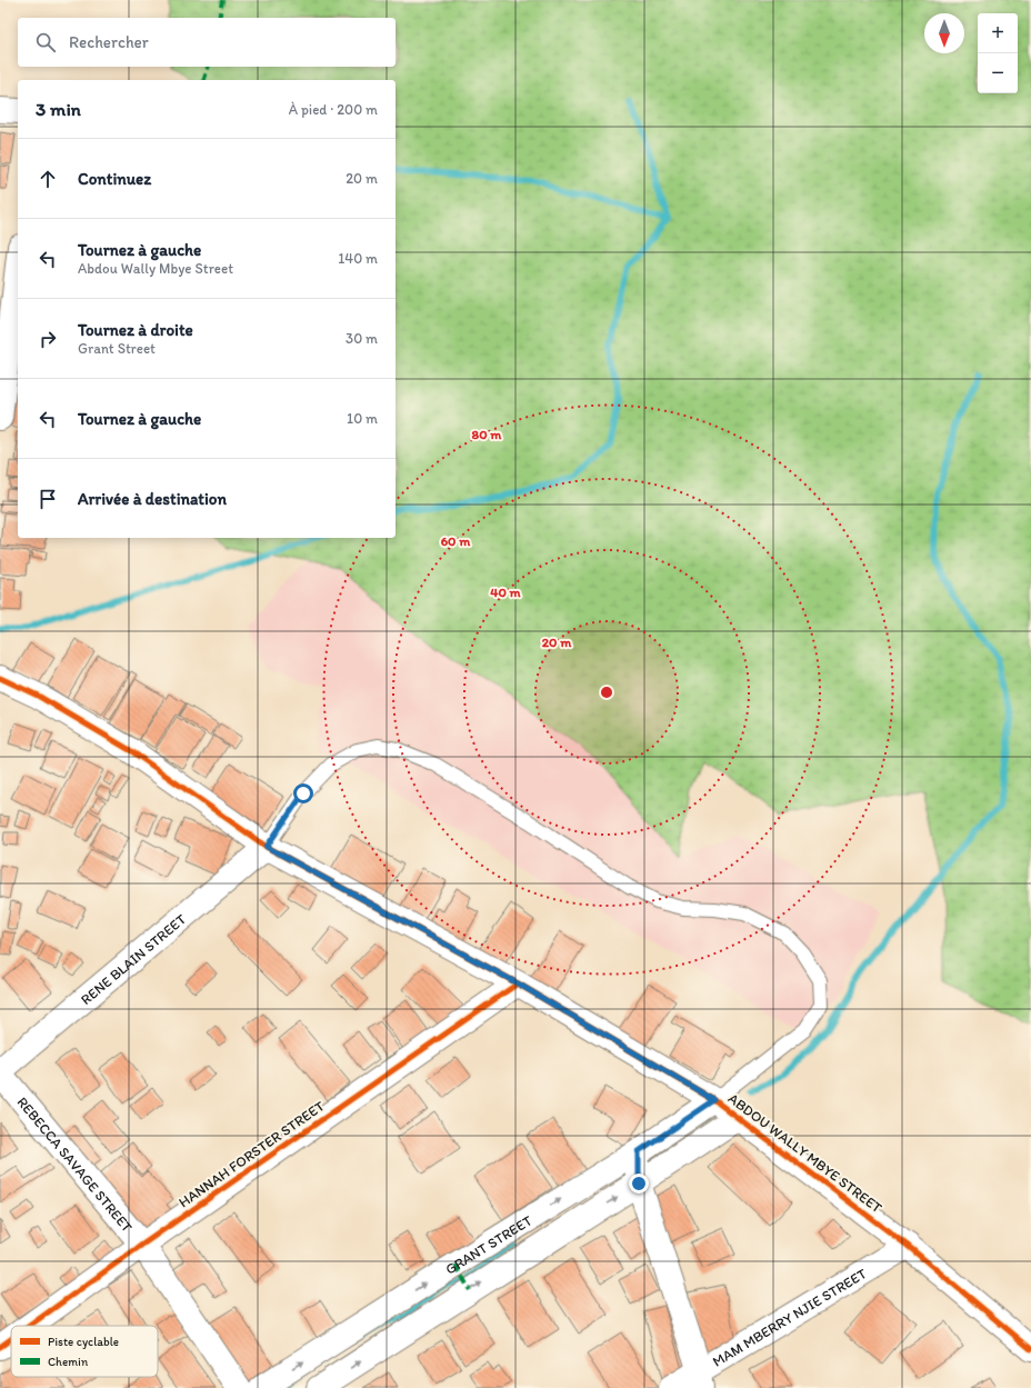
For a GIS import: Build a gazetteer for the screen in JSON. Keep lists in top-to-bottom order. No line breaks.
{"streets":{"street":["RENE BLAIN STREET","ABDOU WALLY MBYE STREET","HANNAH FORSTER STREET","REBECCA SAVAGE STREET","GRANT STREET","MAM MBERRY NJIE STREET"]},"crossings":[["RENE BLAIN STREET","ABDOU WALLY MBYE STREET"],["RENE BLAIN STREET","REBECCA SAVAGE STREET"],["ABDOU WALLY MBYE STREET","HANNAH FORSTER STREET"],["ABDOU WALLY MBYE STREET","GRANT STREET"],["ABDOU WALLY MBYE STREET","MAM MBERRY NJIE STREET"],["HANNAH FORSTER STREET","REBECCA SAVAGE STREET"]],"one_way":["GRANT STREET"],"legend":["Piste cyclable","Chemin"],"north":"bottom","page":{"map_buttons":["+","−"],"search":"Rechercher","heading":["3 min","À pied · 200 m"],"list":[["Continuez","20 m"],["Tournez à gauche","Abdou Wally Mbye Street","140 m"],["Tournez à droite","Grant Street","30 m"],["Tournez à gauche","10 m"],"Arrivée à destination"]},"rings":["80 m","60 m","40 m","20 m"]}
